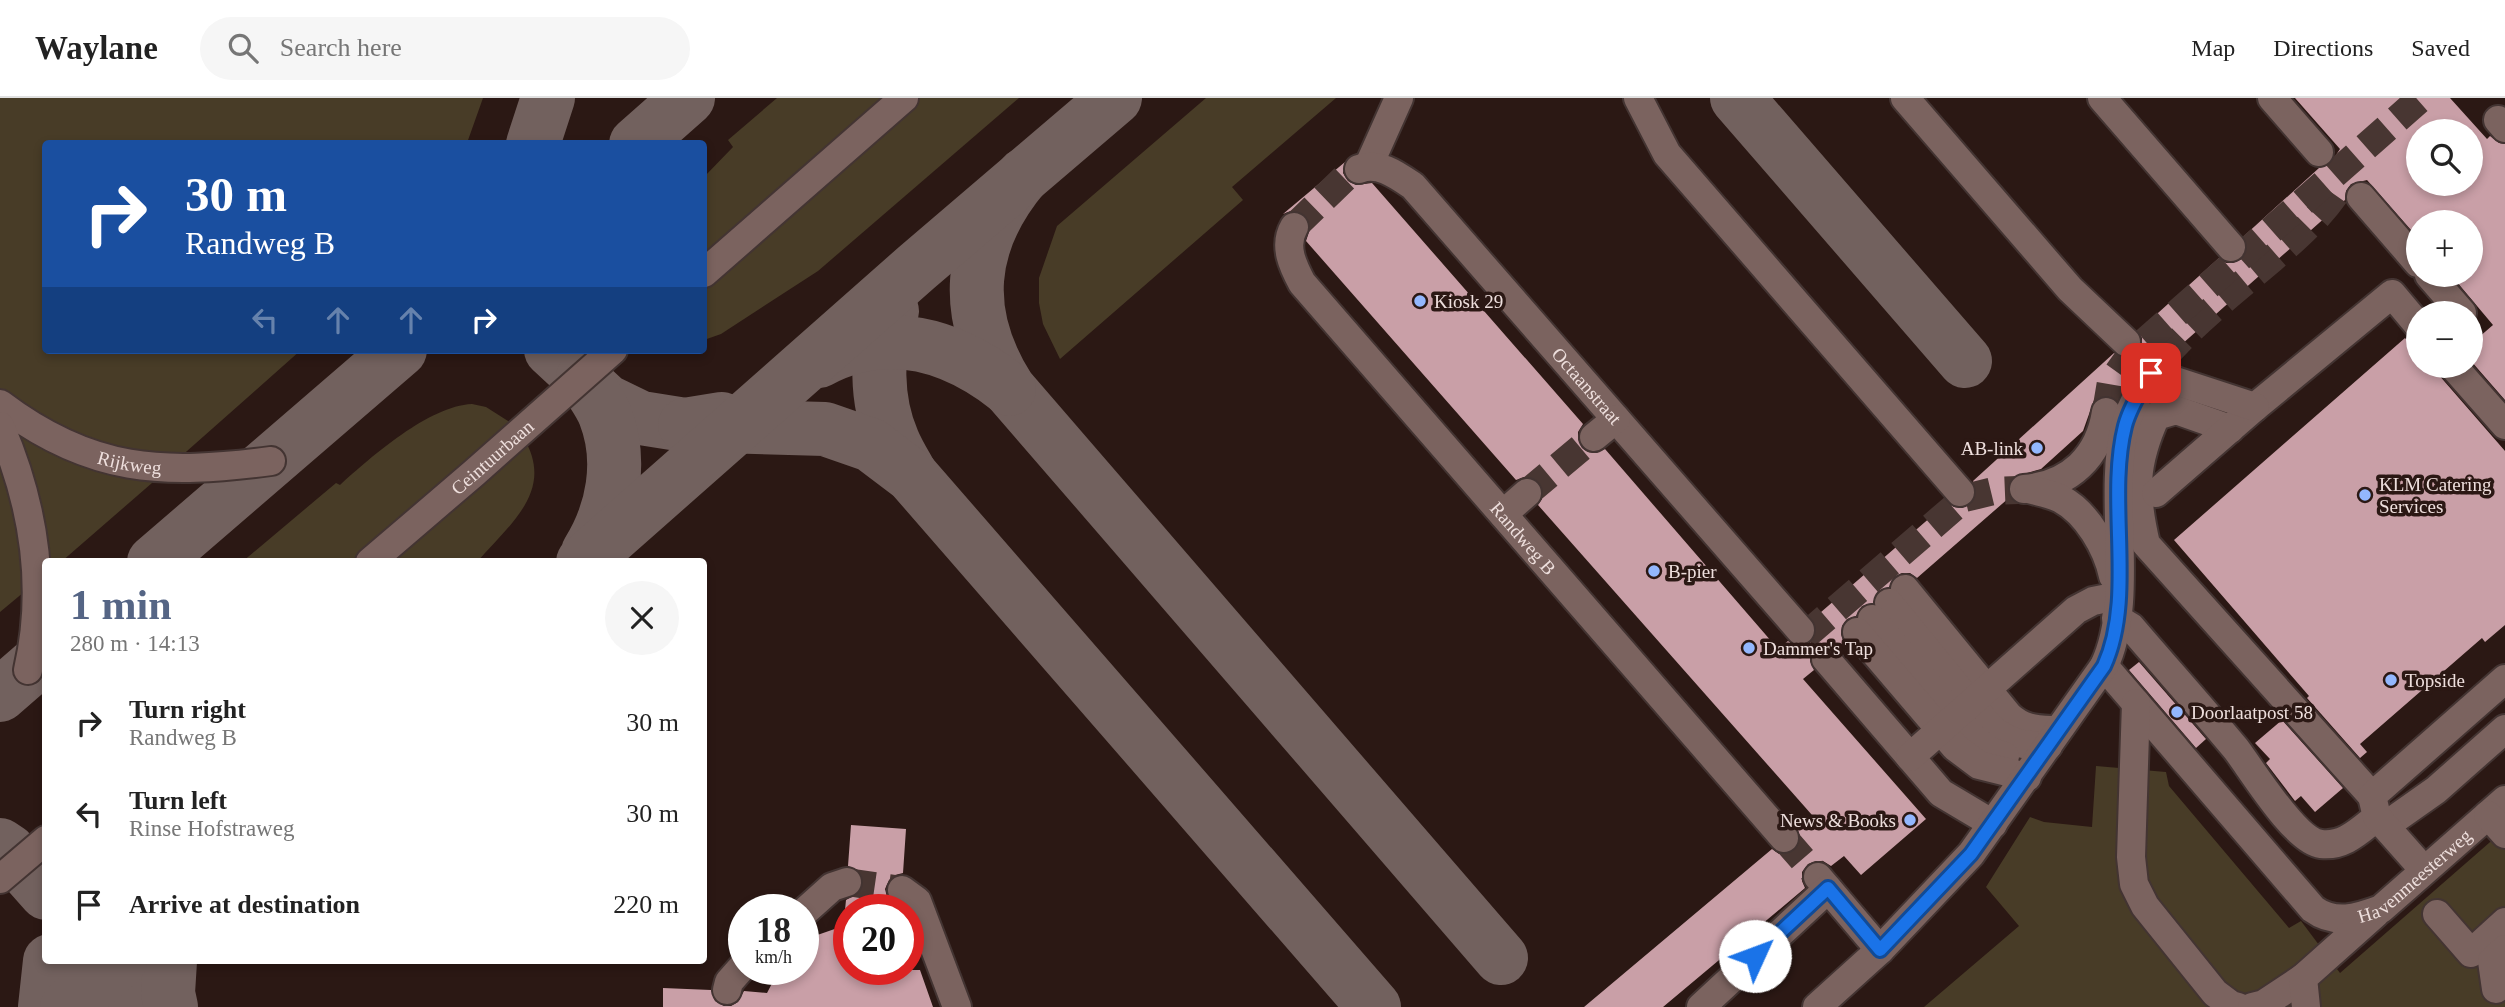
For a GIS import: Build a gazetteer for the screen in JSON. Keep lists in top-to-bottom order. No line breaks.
{"streets":{"street":["Octaanstraat","Ceintuurbaan","Rijkweg","Randweg B","Havenmeesterweg"]},"places":["Kiosk 29","AB-link","KLM Catering Services","B-pier","Dammer's Tap","Topside","Doorlaatpost 58","News & Books"],"page":{"header":"Waylane","search":"Search here","nav":["Map","Directions","Saved"],"map_buttons":["+","−"],"turn":["30 m","Randweg B"],"heading":["1 min","280 m · 14:13"],"list":[{"name":"Turn right","note":"Randweg B","value":"30 m"},{"name":"Turn left","note":"Rinse Hofstraweg","value":"30 m"},{"name":"Arrive at destination","value":"220 m"}],"speed":"18 km/h","limit":"20"}}
